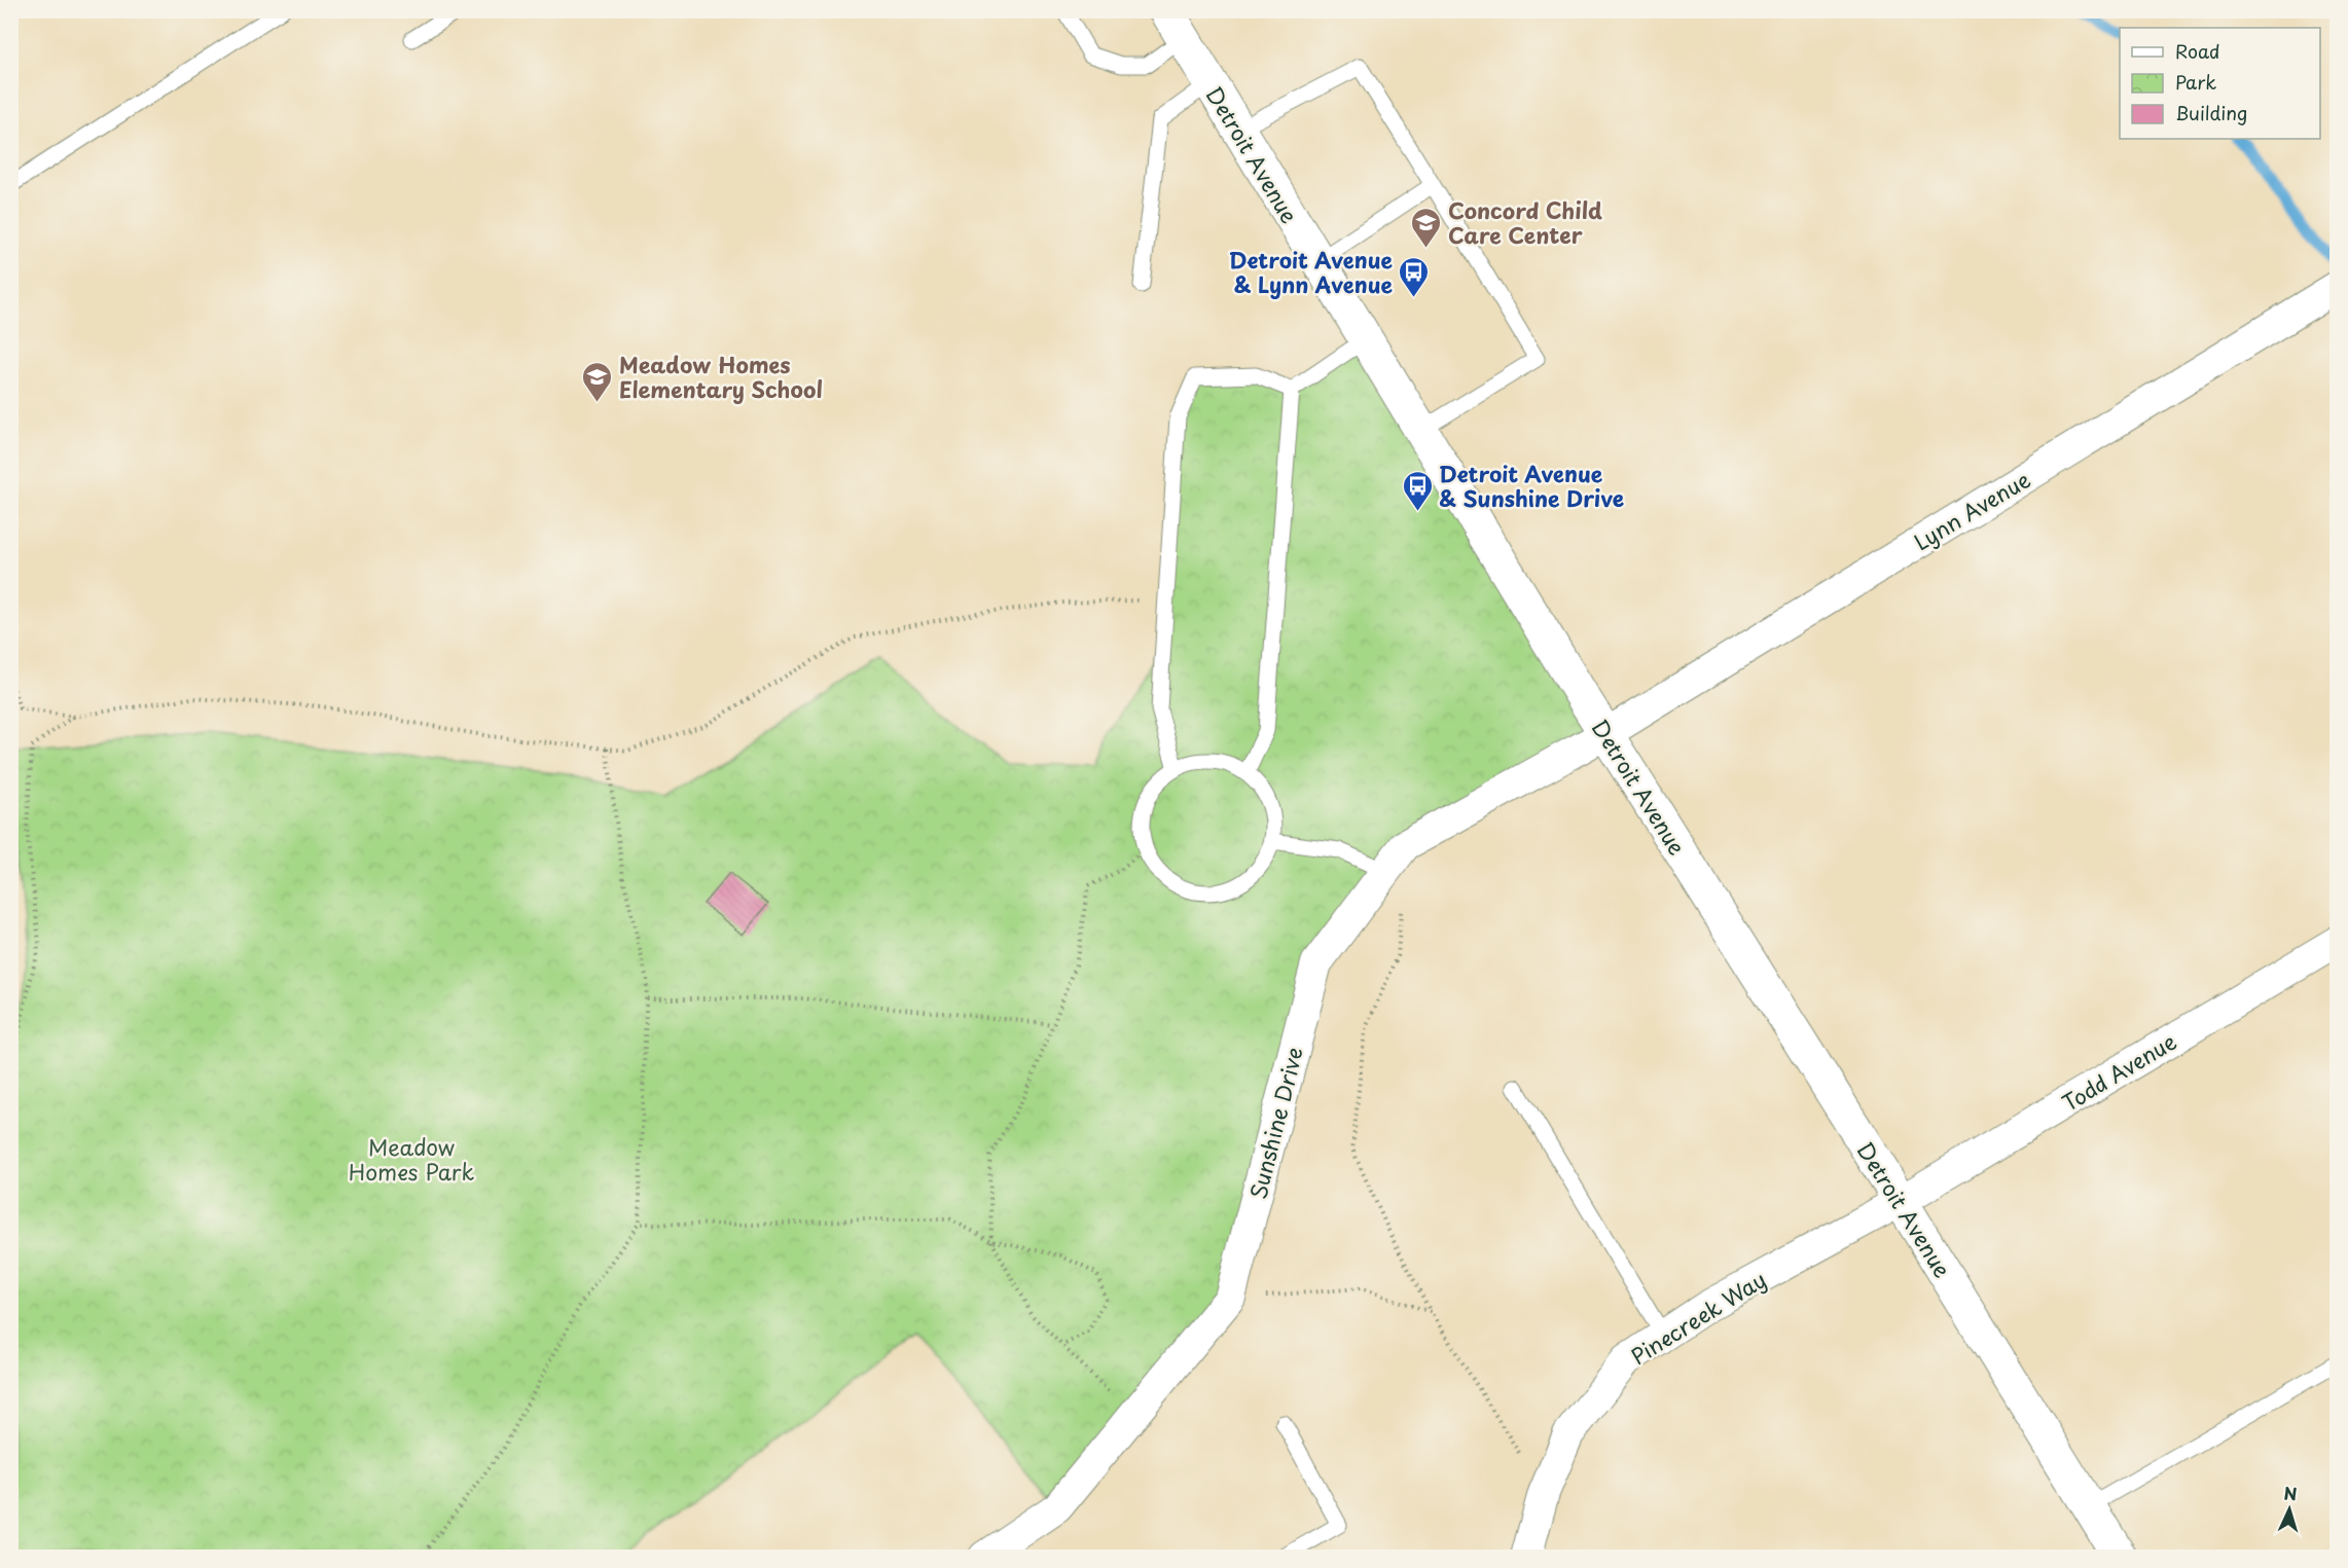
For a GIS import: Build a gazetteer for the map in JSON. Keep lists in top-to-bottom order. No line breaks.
{"streets":{"street":["Detroit Avenue","Lynn Avenue","Todd Avenue","Sunshine Drive","Pinecreek Way"]},"crossings":[["Detroit Avenue","Lynn Avenue"],["Detroit Avenue","Todd Avenue"],["Detroit Avenue","Sunshine Drive"],["Detroit Avenue","Pinecreek Way"],["Lynn Avenue","Sunshine Drive"],["Todd Avenue","Pinecreek Way"]],"parks":["Meadow Homes Park"],"places":{"school or university":["Concord Child Care Center","Meadow Homes Elementary School"],"bus stop":["Detroit Avenue & Lynn Avenue","Detroit Avenue & Sunshine Drive"]},"legend":["Road","Park","Building"],"north":"top"}
